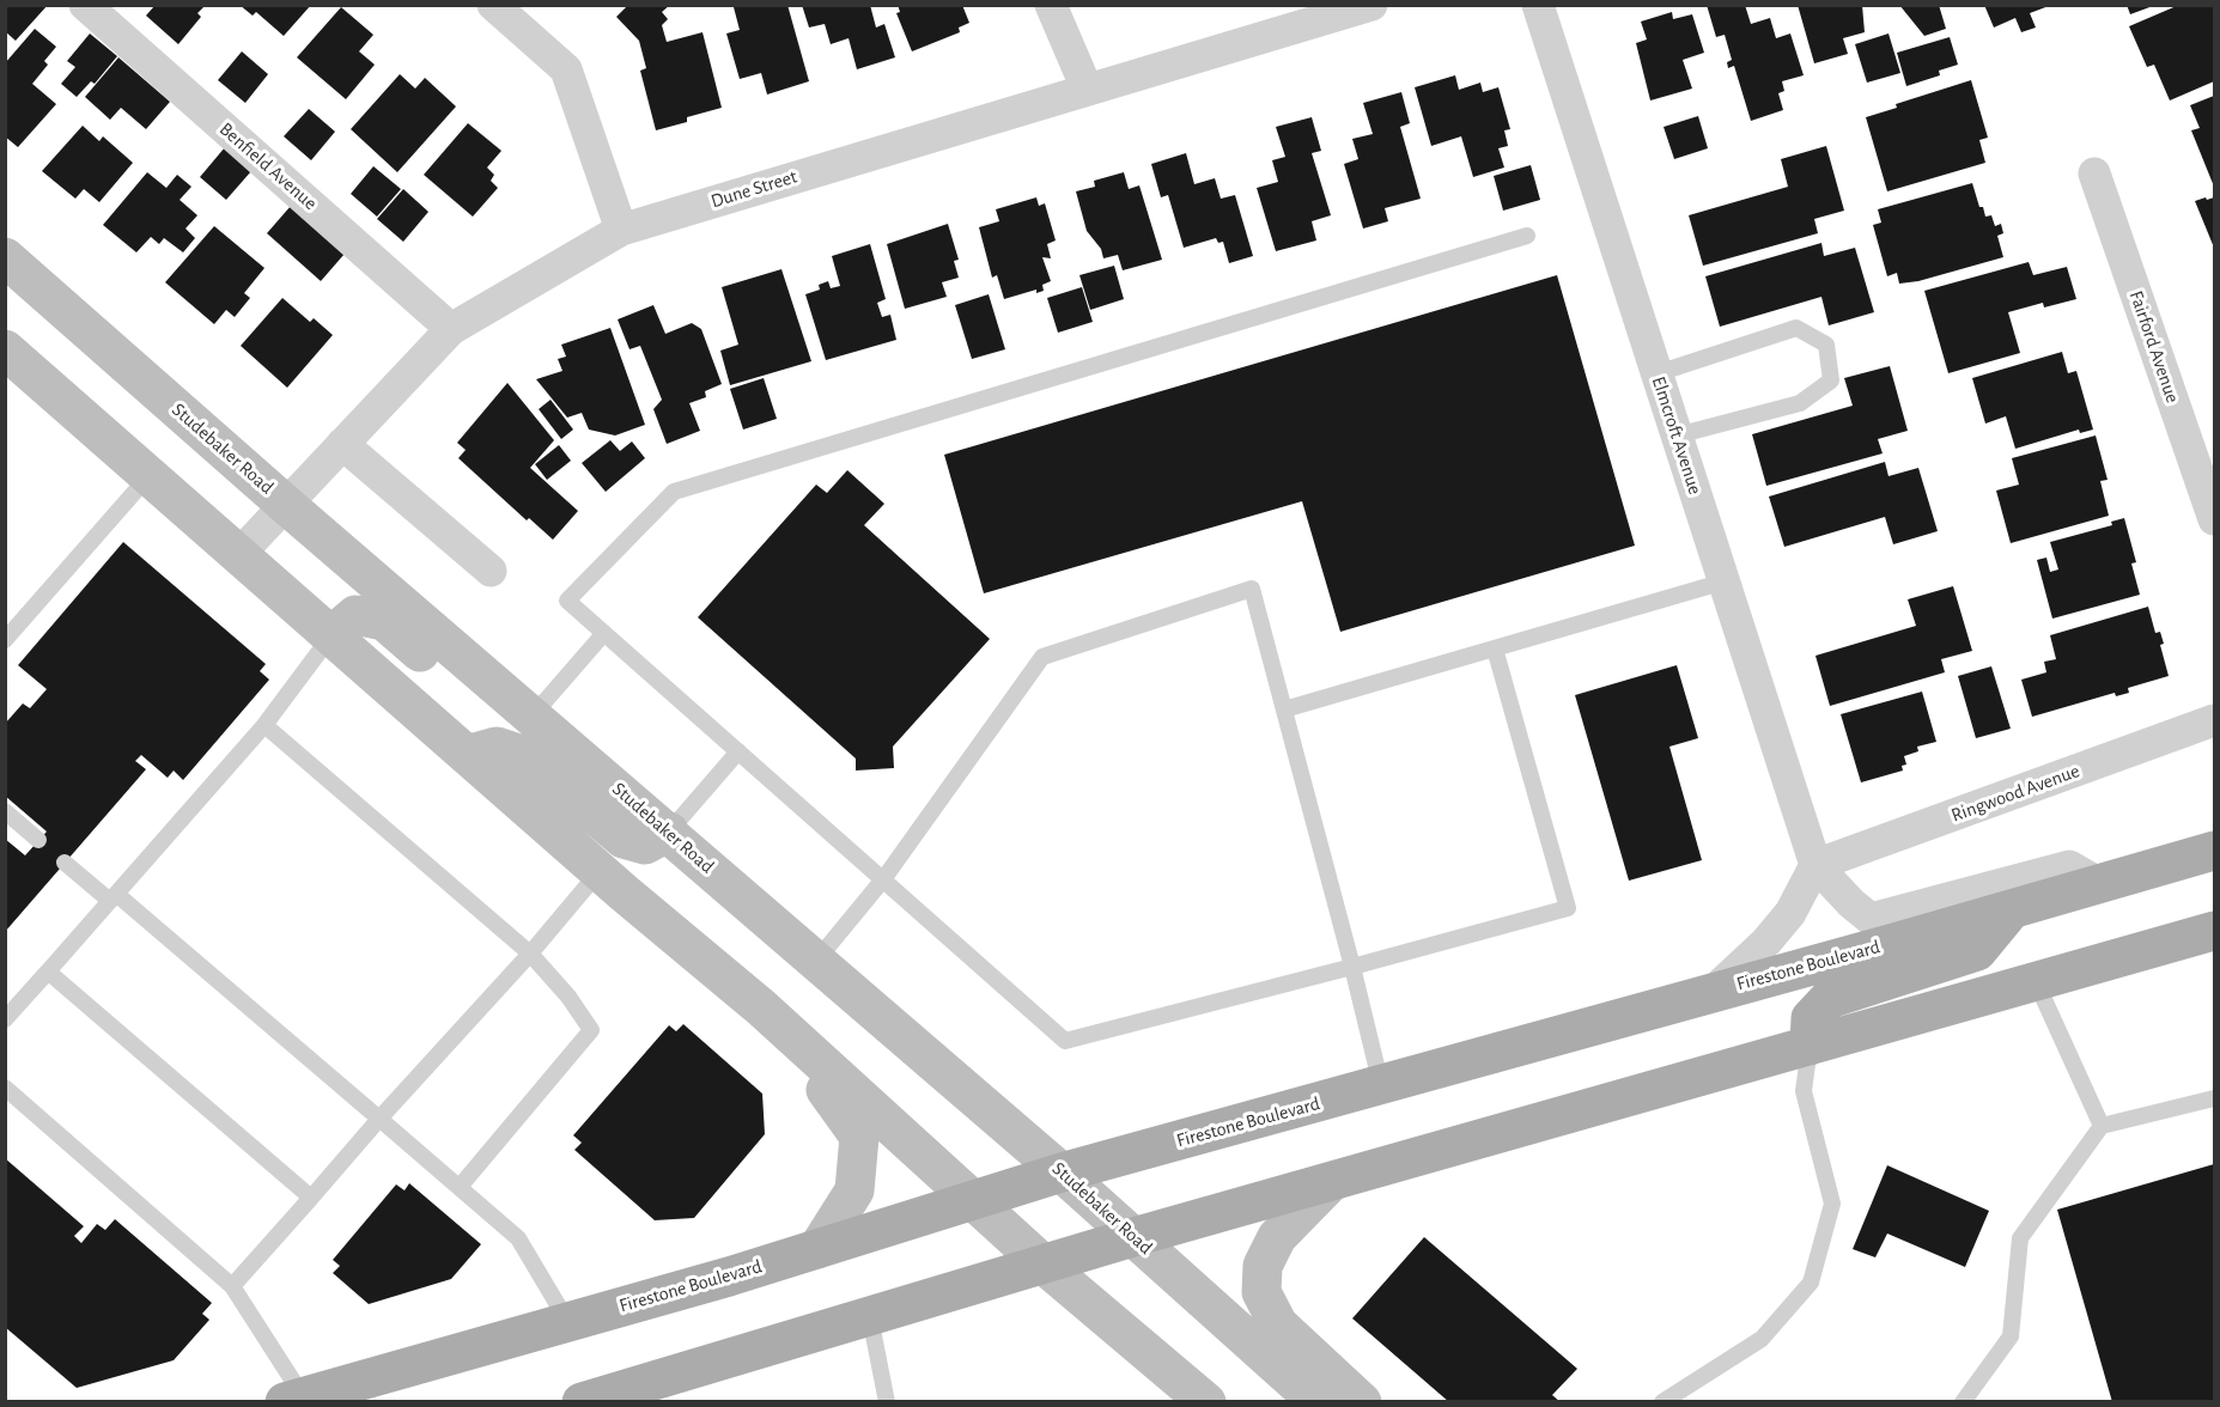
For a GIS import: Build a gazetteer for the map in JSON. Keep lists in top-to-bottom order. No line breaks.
{"streets":{"main road":["Studebaker Road","Firestone Boulevard"],"street":["Benfield Avenue","Dune Street","Fairford Avenue","Elmcroft Avenue","Ringwood Avenue"]},"crossings":[["Benfield Avenue","Dune Street"],["Dune Street","Studebaker Road"],["Elmcroft Avenue","Ringwood Avenue"],["Elmcroft Avenue","Firestone Boulevard"],["Studebaker Road","Firestone Boulevard"]]}
